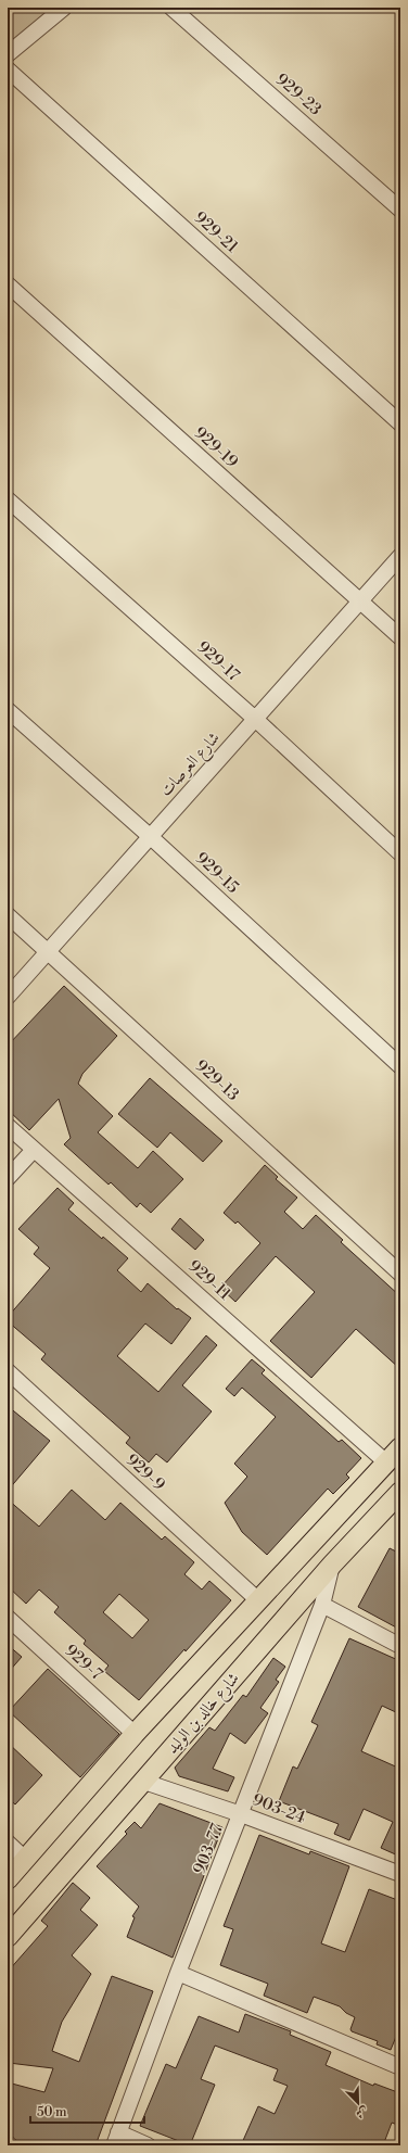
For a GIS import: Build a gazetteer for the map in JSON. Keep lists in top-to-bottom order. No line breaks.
{"streets":{"main road":["شارع خالد بن الوليد"],"street":["929-23","929-21","929-19","929-17","شارع العرصات","929-15","929-13","929-11","929-9","929-7","903-24","903-77"]},"crossings":[["929-19","شارع العرصات"],["929-17","شارع العرصات"],["شارع العرصات","929-15"],["شارع العرصات","929-13"],["شارع خالد بن الوليد","903-24"],["شارع خالد بن الوليد","903-77"],["903-24","903-77"]],"scale_bar":"50 m","north":"bottom right"}
